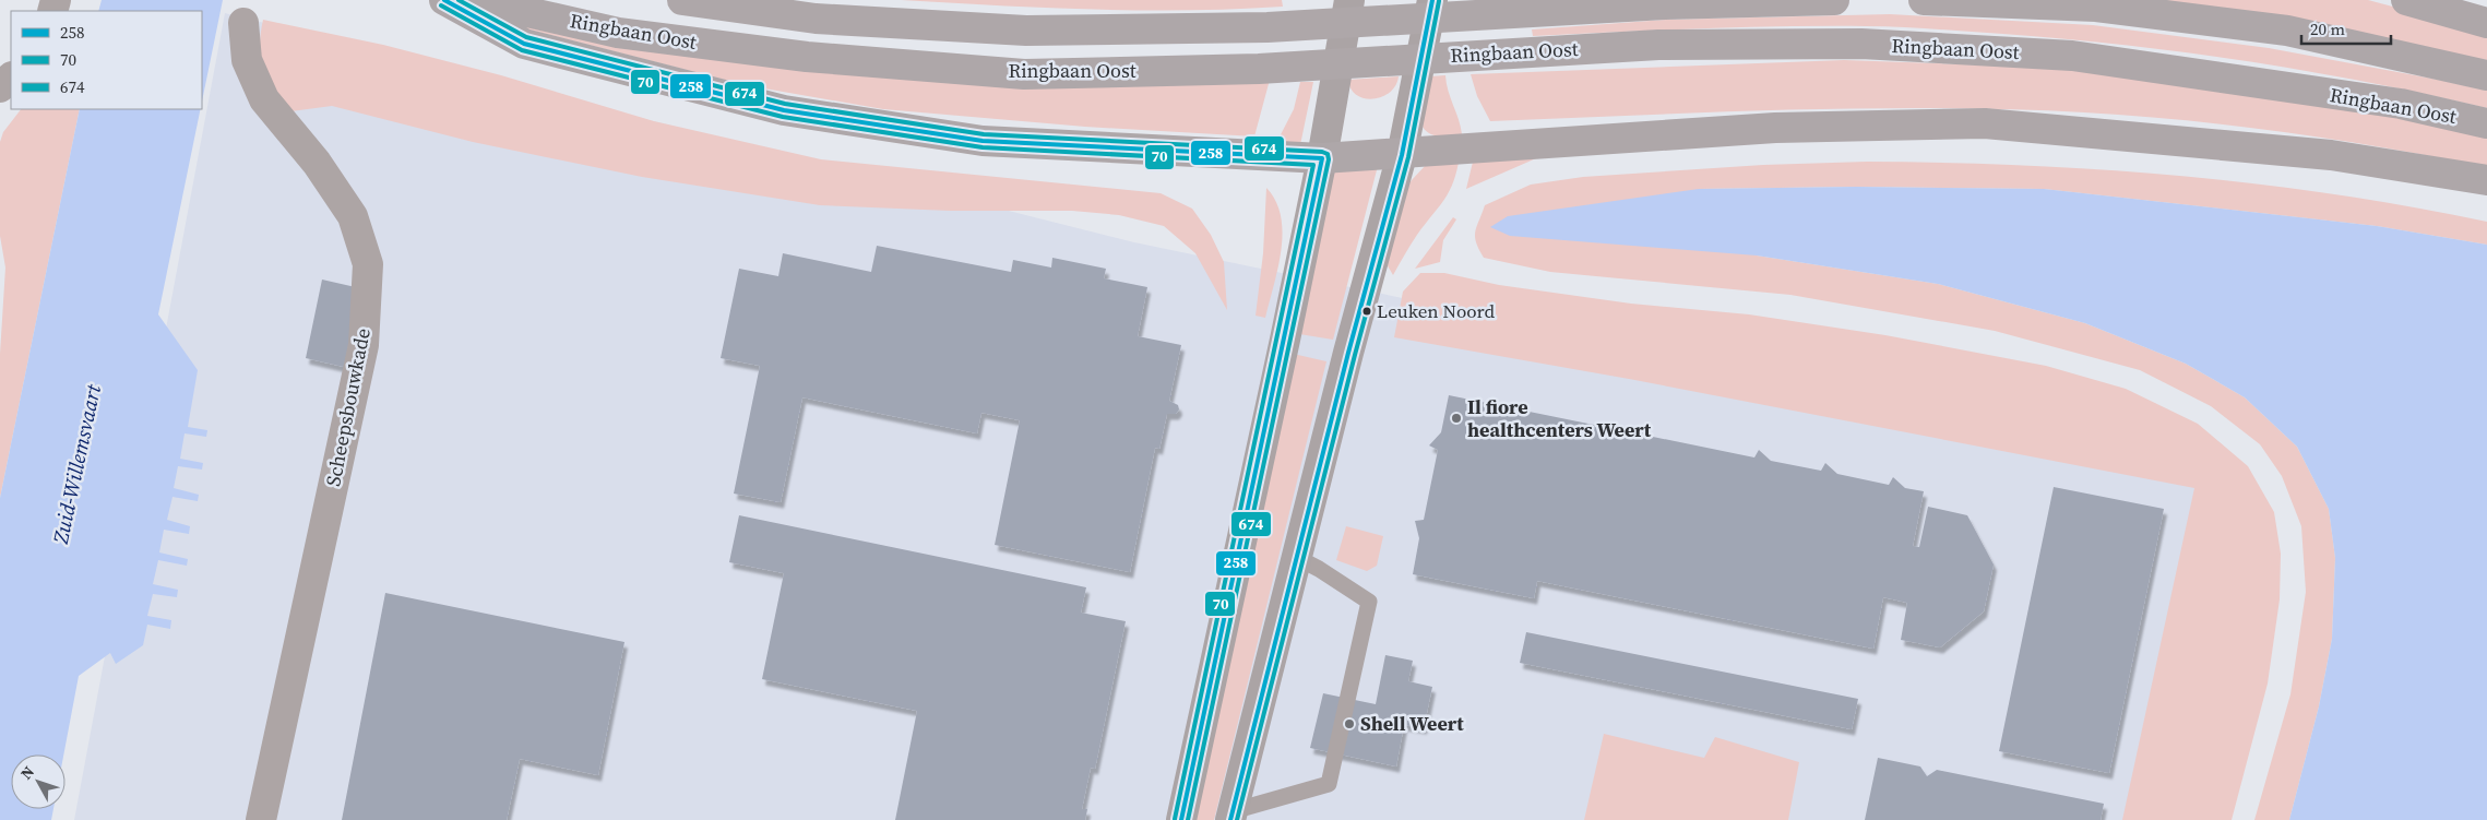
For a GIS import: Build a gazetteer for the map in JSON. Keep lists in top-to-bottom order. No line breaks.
{"streets":{"main road":["Ringbaan Oost"],"street":["Scheepsbouwkade"]},"water":["Zuid-Willemsvaart"],"places":["Leuken Noord","Il fiore healthcenters Weert","Shell Weert"],"lines":["transit line 258","transit line 674","transit line 70"],"legend":["258","70","674"],"scale_bar":"20 m","north":"top left"}
